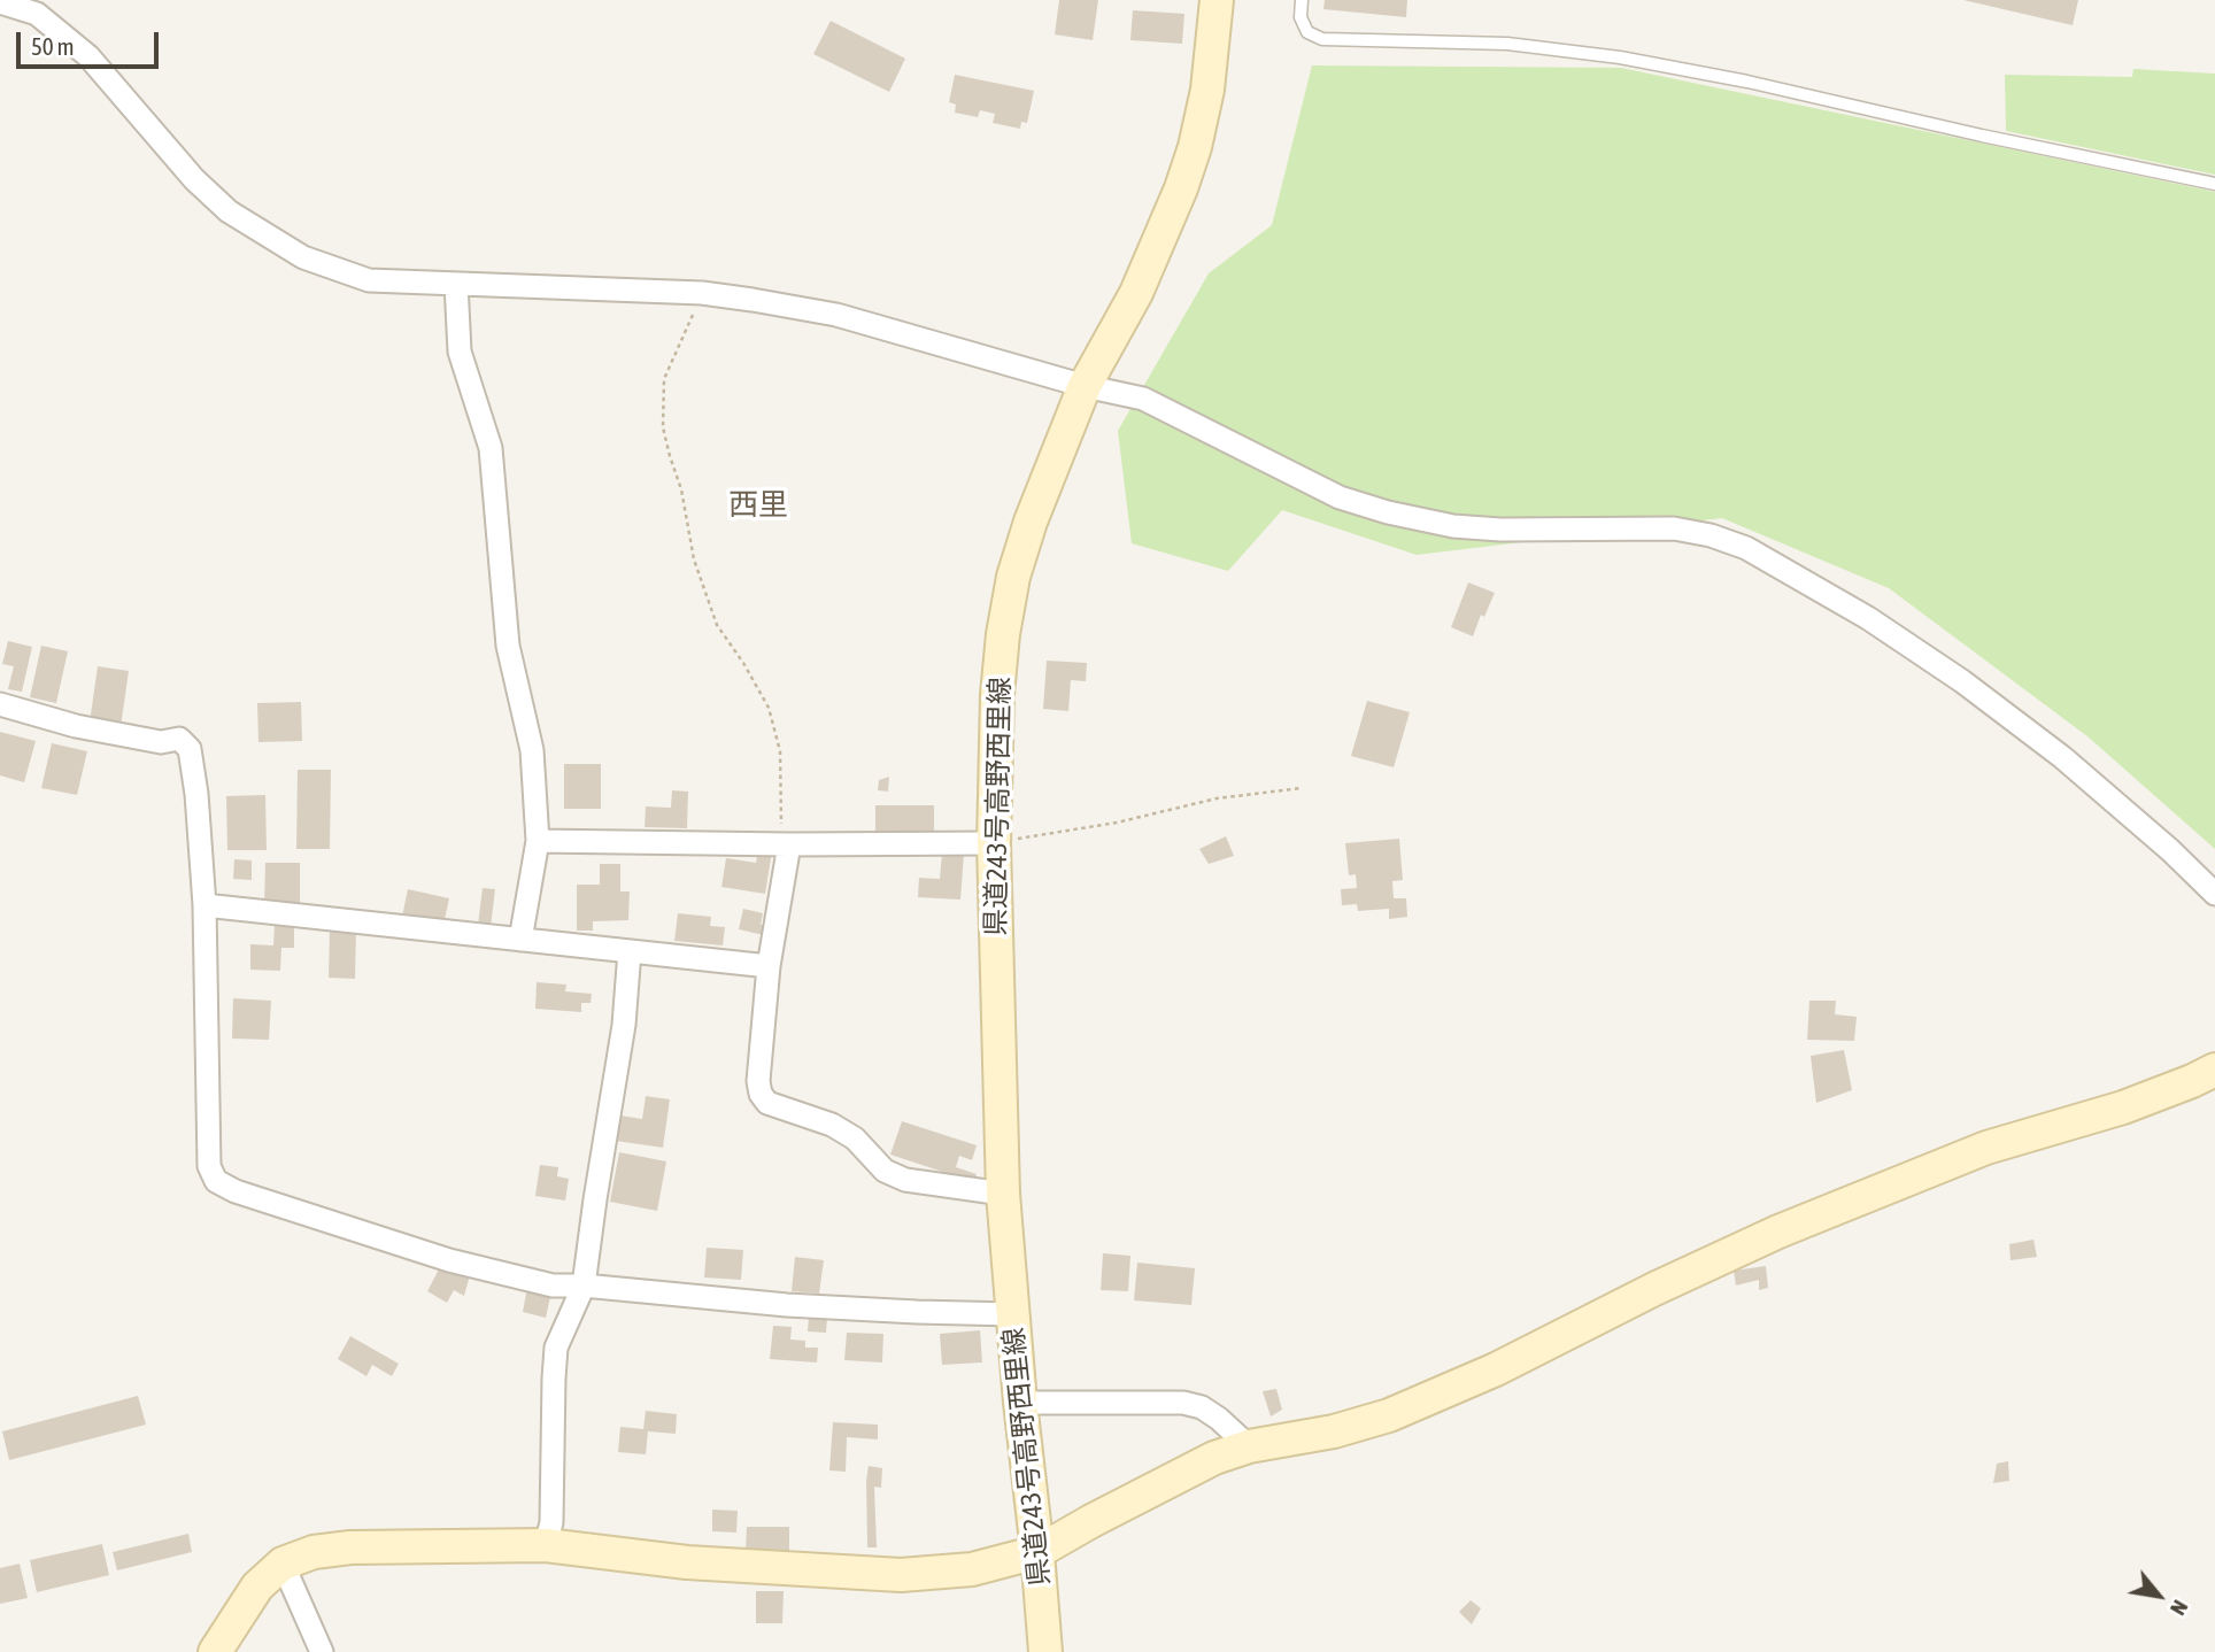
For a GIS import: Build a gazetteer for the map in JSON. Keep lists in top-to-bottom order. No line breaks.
{"streets":{"street":["県道243号高野西里線"]},"districts":["西里"],"scale_bar":"50 m","north":"bottom right"}
